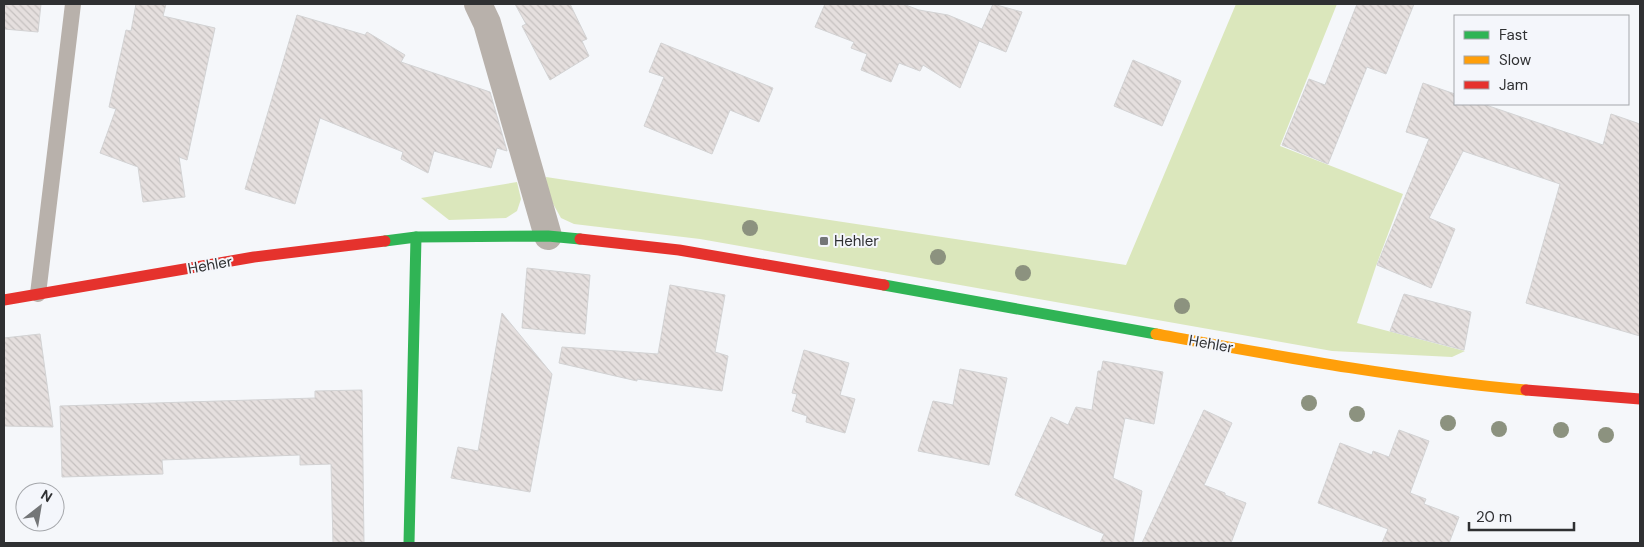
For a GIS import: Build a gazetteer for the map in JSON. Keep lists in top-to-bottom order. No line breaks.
{"streets":{"main road":["Hehler"]},"places":{"transit":["Hehler"]},"legend":["Fast","Slow","Jam"],"scale_bar":"20 m","north":"top right"}
